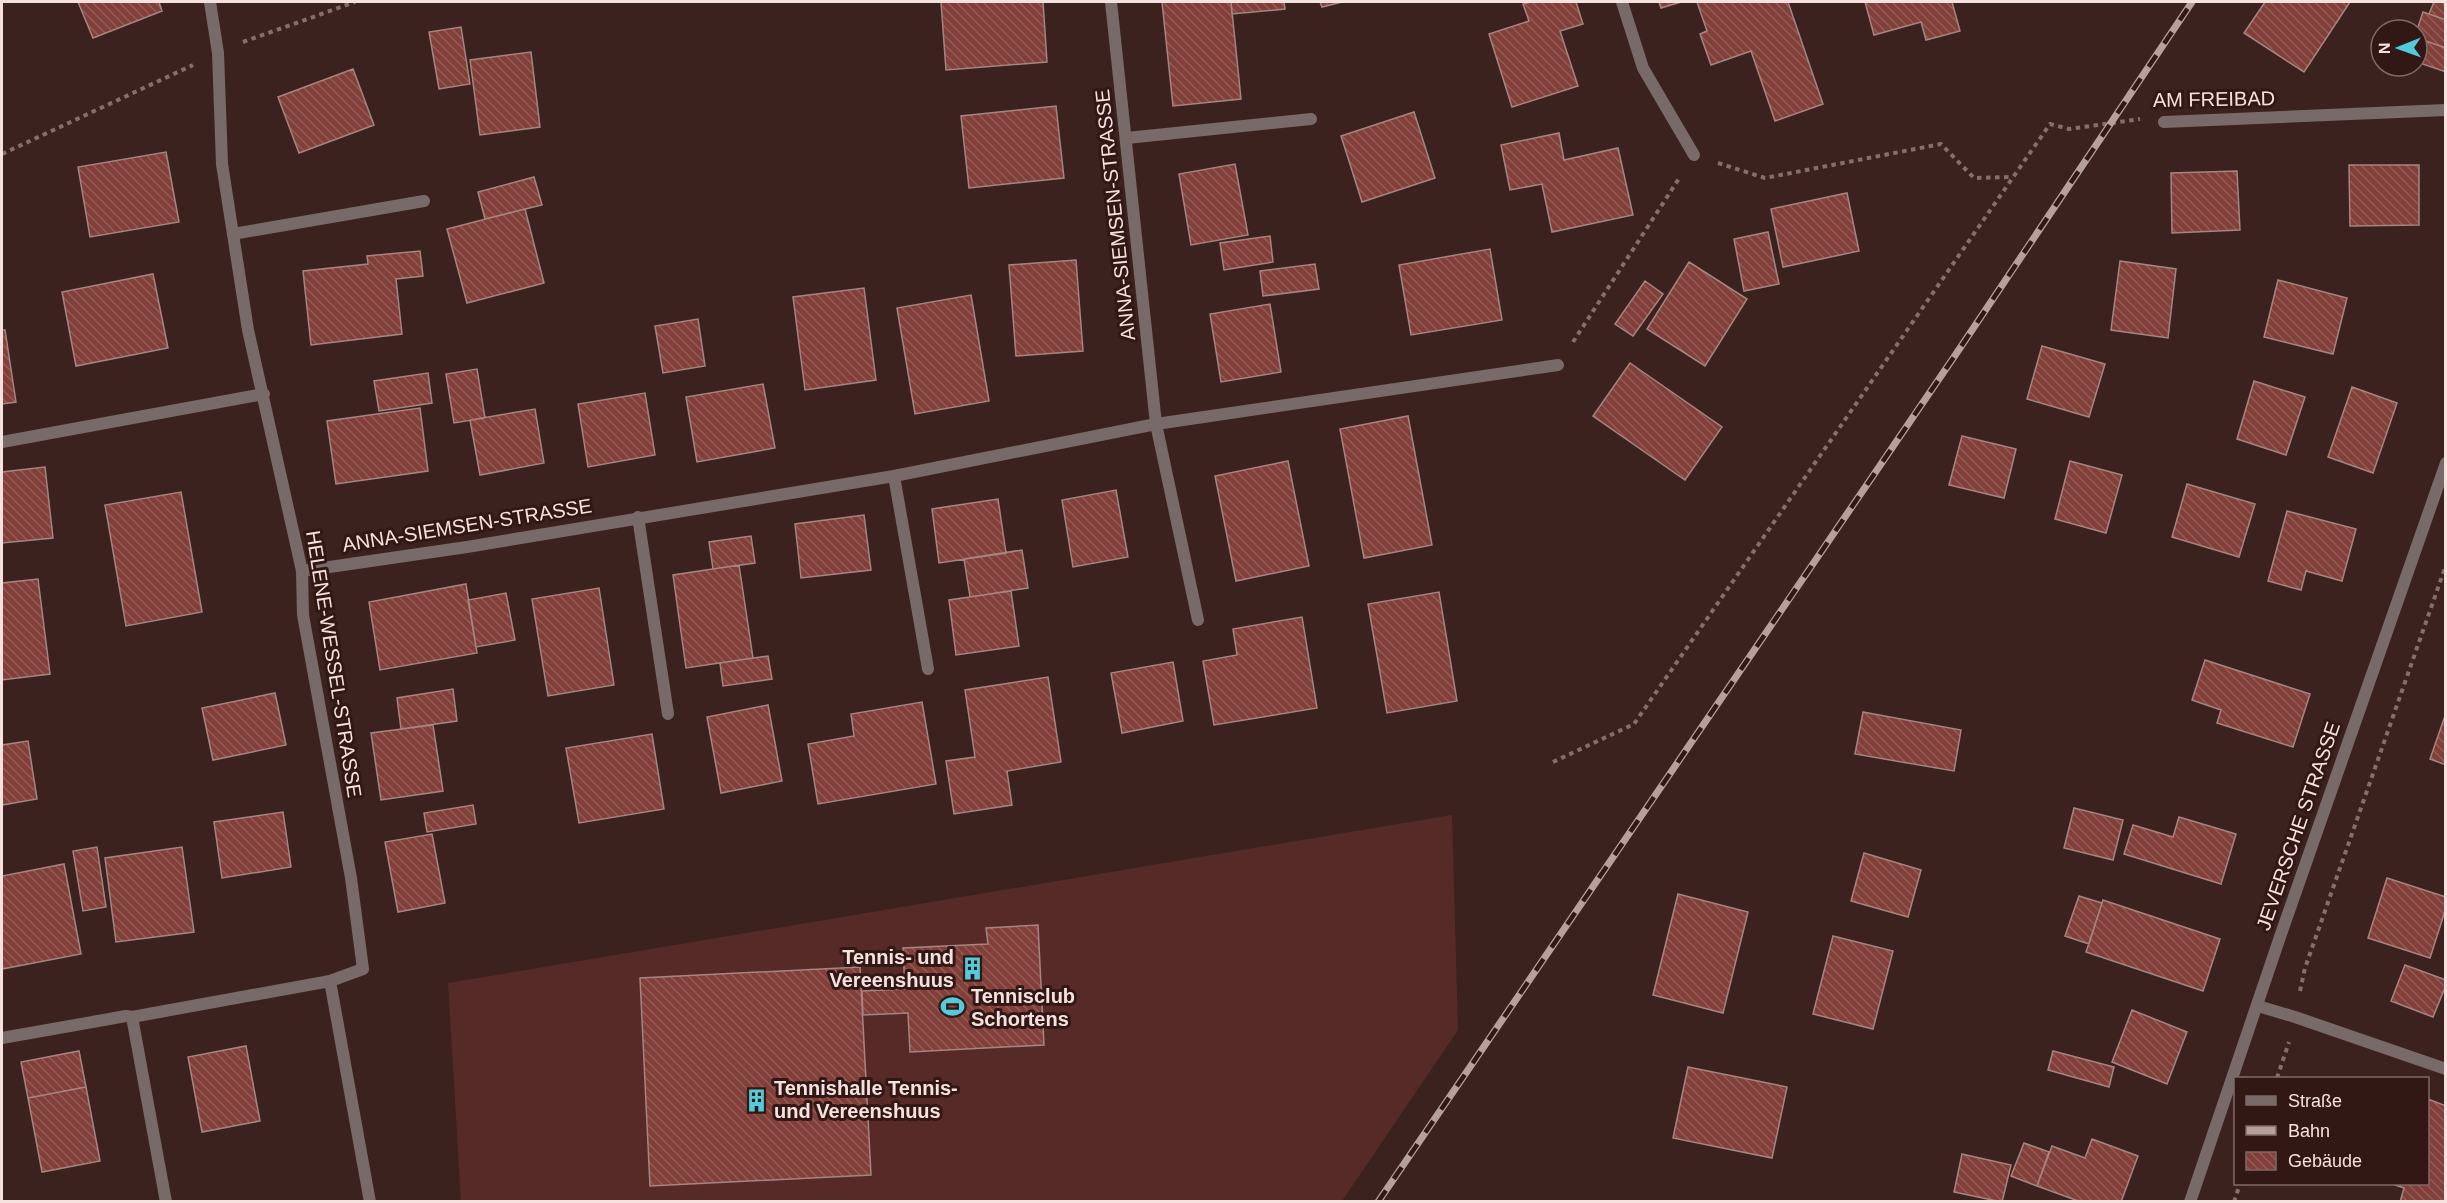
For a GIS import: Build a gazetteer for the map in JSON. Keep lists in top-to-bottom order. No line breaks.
{"streets":{"street":["AM FREIBAD","ANNA-SIEMSEN-STRASSE","HELENE-WESSEL-STRASSE","JEVERSCHE STRASSE"]},"crossings":[["ANNA-SIEMSEN-STRASSE","HELENE-WESSEL-STRASSE"]],"places":{"building":["Tennis- und Vereenshuus","Tennishalle Tennis- und Vereenshuus"],"sports":["Tennisclub Schortens"]},"legend":["Straße","Bahn","Gebäude"],"north":"left"}
